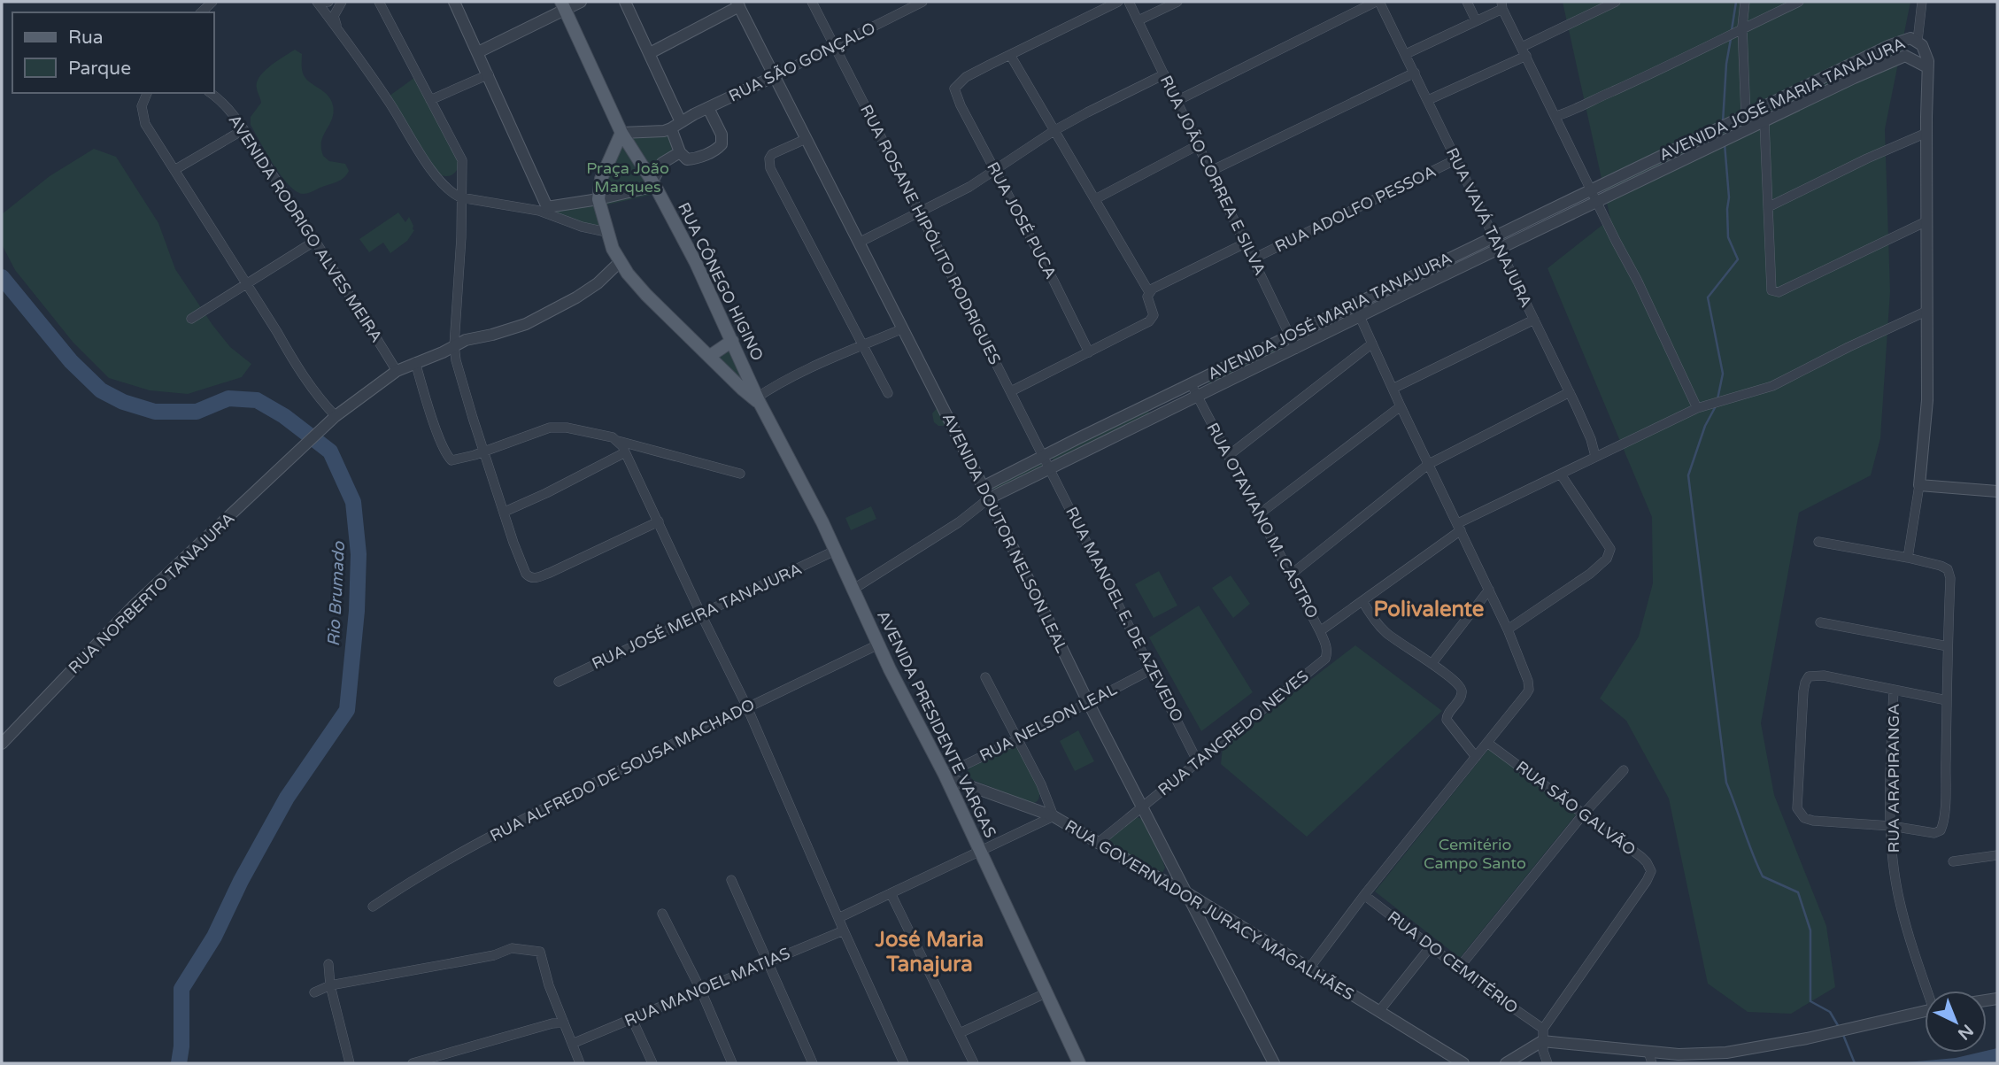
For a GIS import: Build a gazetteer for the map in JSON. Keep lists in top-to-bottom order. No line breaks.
{"streets":{"main road":["RUA CÔNEGO HIGINO","AVENIDA PRESIDENTE VARGAS"],"street":["RUA SÃO GONÇALO","AVENIDA JOSÉ MARIA TANAJURA","RUA JOÃO CORREA E SILVA","RUA ADOLFO PESSOA","RUA JOSÉ PUCA","RUA VAVÁ TANAJURA","AVENIDA RODRIGO ALVES MEIRA","RUA ROSANE HIPÓLITO RODRIGUES","RUA OTAVIANO M. CASTRO","AVENIDA DOUTOR NELSON LEAL","RUA NORBERTO TANAJURA","RUA MANOEL E. DE AZEVEDO","RUA JOSÉ MEIRA TANAJURA","RUA NELSON LEAL","RUA TANCREDO NEVES","RUA ALFREDO DE SOUSA MACHADO","RUA ARAPIRANGA","RUA SÃO GALVÃO","RUA GOVERNADOR JURACY MAGALHÃES","RUA DO CEMITÉRIO","RUA MANOEL MATIAS"]},"crossings":[["RUA SÃO GONÇALO","RUA ROSANE HIPÓLITO RODRIGUES"],["RUA SÃO GONÇALO","AVENIDA DOUTOR NELSON LEAL"],["AVENIDA JOSÉ MARIA TANAJURA","RUA JOÃO CORREA E SILVA"],["AVENIDA JOSÉ MARIA TANAJURA","RUA VAVÁ TANAJURA"],["AVENIDA JOSÉ MARIA TANAJURA","RUA ROSANE HIPÓLITO RODRIGUES"],["AVENIDA JOSÉ MARIA TANAJURA","RUA OTAVIANO M. CASTRO"],["AVENIDA JOSÉ MARIA TANAJURA","AVENIDA DOUTOR NELSON LEAL"],["AVENIDA JOSÉ MARIA TANAJURA","RUA MANOEL E. DE AZEVEDO"],["RUA JOÃO CORREA E SILVA","RUA ADOLFO PESSOA"],["RUA ADOLFO PESSOA","RUA VAVÁ TANAJURA"],["AVENIDA RODRIGO ALVES MEIRA","RUA NORBERTO TANAJURA"],["RUA ROSANE HIPÓLITO RODRIGUES","RUA MANOEL E. DE AZEVEDO"],["RUA CÔNEGO HIGINO","AVENIDA PRESIDENTE VARGAS"],["RUA OTAVIANO M. CASTRO","RUA TANCREDO NEVES"],["AVENIDA DOUTOR NELSON LEAL","RUA NELSON LEAL"],["AVENIDA DOUTOR NELSON LEAL","RUA TANCREDO NEVES"],["AVENIDA DOUTOR NELSON LEAL","RUA GOVERNADOR JURACY MAGALHÃES"],["RUA MANOEL E. DE AZEVEDO","RUA NELSON LEAL"],["RUA MANOEL E. DE AZEVEDO","RUA TANCREDO NEVES"],["RUA JOSÉ MEIRA TANAJURA","AVENIDA PRESIDENTE VARGAS"],["RUA NELSON LEAL","AVENIDA PRESIDENTE VARGAS"],["RUA NELSON LEAL","RUA GOVERNADOR JURACY MAGALHÃES"],["AVENIDA PRESIDENTE VARGAS","RUA ALFREDO DE SOUSA MACHADO"],["AVENIDA PRESIDENTE VARGAS","RUA GOVERNADOR JURACY MAGALHÃES"],["RUA TANCREDO NEVES","RUA GOVERNADOR JURACY MAGALHÃES"],["RUA SÃO GALVÃO","RUA DO CEMITÉRIO"]],"districts":["Polivalente","José Maria Tanajura"],"water":["Rio Brumado"],"parks":["Praça João Marques","Cemitério Campo Santo"],"legend":["Rua","Parque"],"north":"bottom right"}
